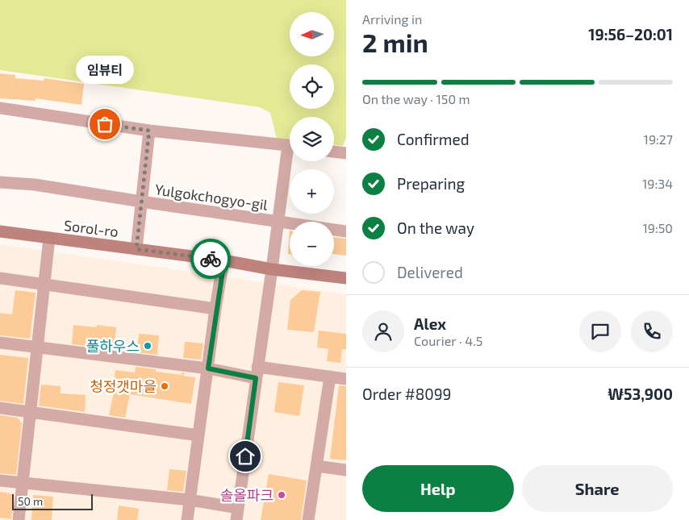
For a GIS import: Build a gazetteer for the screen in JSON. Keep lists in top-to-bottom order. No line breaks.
{"streets":{"street":["Yulgokchogyo-gil","Sorol-ro"]},"places":["임뷰티","풀하우스","청정갯마을","솔올파크"],"scale_bar":"50 m","north":"left","page":{"heading":["2 min","Arriving in","19:56–20:01"],"panel":["Alex","Courier · 4.5","Order #8099","₩53,900"],"map_buttons":["+","−"],"bubble":"임뷰티","bar":"On the way · 150 m","list":[["Confirmed","19:27"],["Preparing","19:34"],["On the way","19:50"],"Delivered"],"buttons":["Help","Share"],"scale":"50 m"}}
